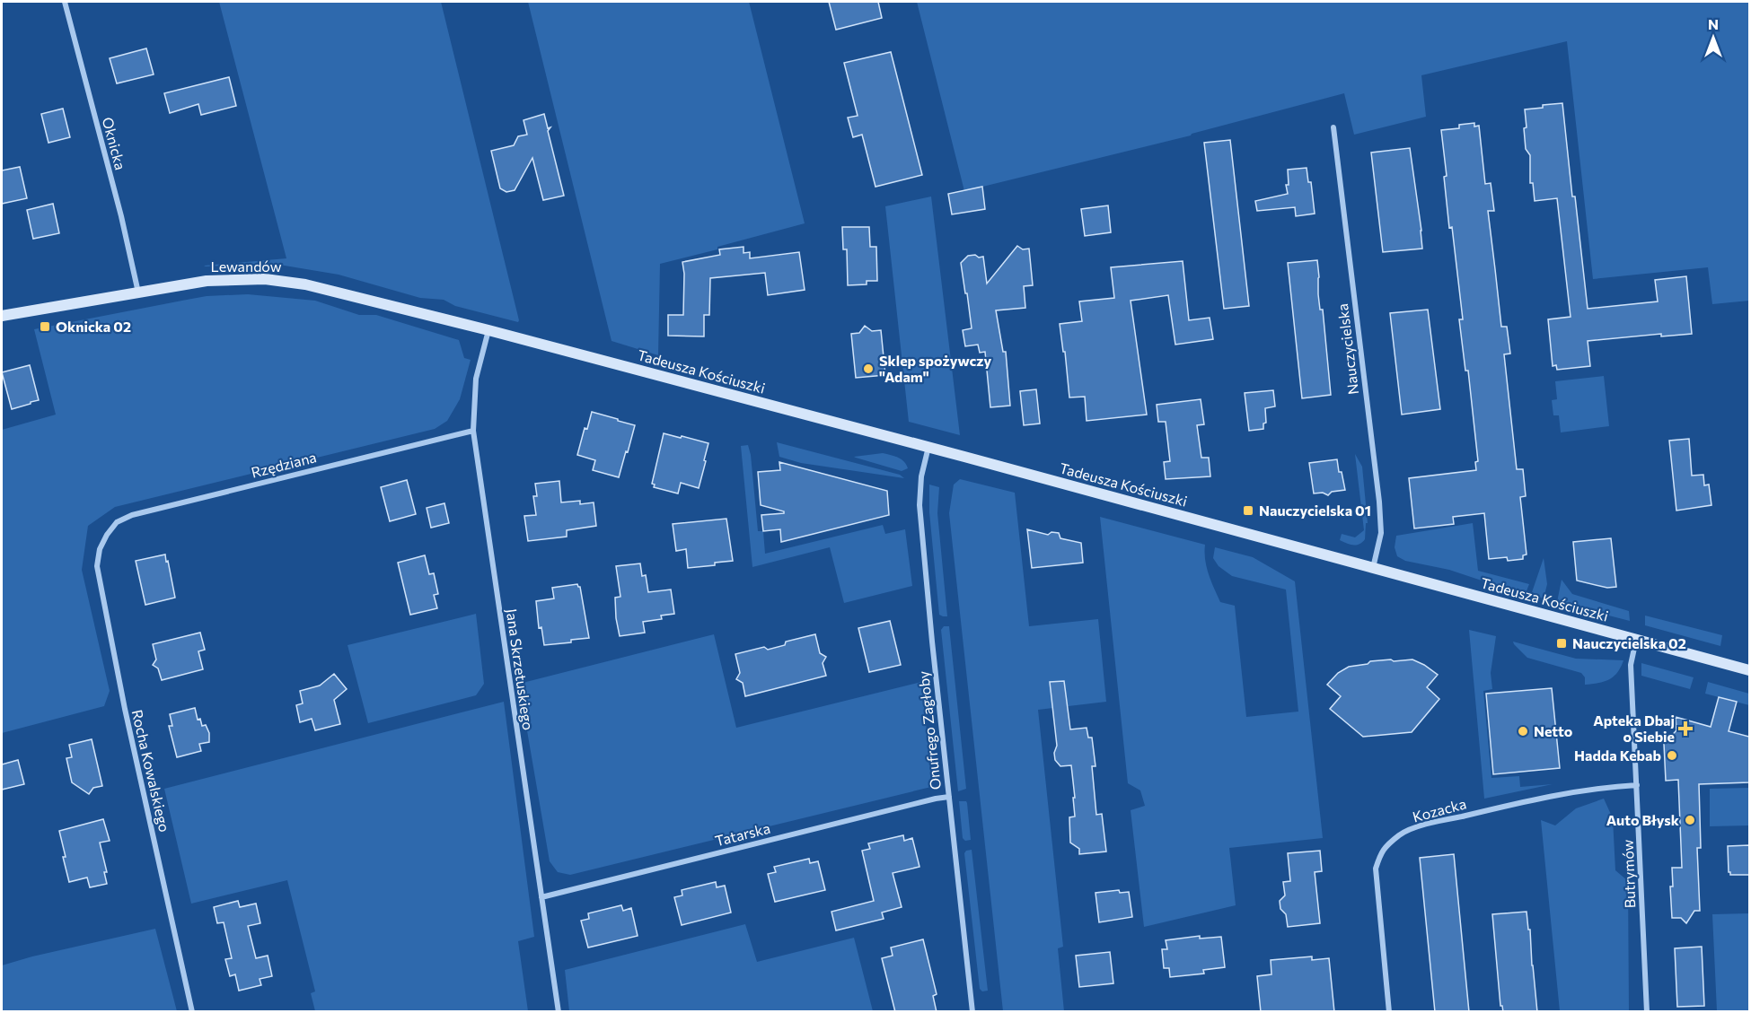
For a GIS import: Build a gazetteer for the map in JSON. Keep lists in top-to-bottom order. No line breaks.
{"streets":{"street":["Oknicka","Lewandów","Nauczycielska","Tadeusza Kościuszki","Rzędziana","Jana Skrzetuskiego","Onufrego Zagłoby","Rocha Kowalskiego","Kozacka","Tatarska","Butrymów"]},"crossings":[["Oknicka","Lewandów"],["Lewandów","Tadeusza Kościuszki"],["Lewandów","Jana Skrzetuskiego"],["Nauczycielska","Tadeusza Kościuszki"],["Tadeusza Kościuszki","Jana Skrzetuskiego"],["Tadeusza Kościuszki","Onufrego Zagłoby"],["Tadeusza Kościuszki","Butrymów"],["Rzędziana","Jana Skrzetuskiego"],["Rzędziana","Rocha Kowalskiego"],["Jana Skrzetuskiego","Tatarska"],["Onufrego Zagłoby","Tatarska"],["Kozacka","Butrymów"]],"places":{"transit":["Oknicka 02","Nauczycielska 01","Nauczycielska 02"],"other":["Sklep spożywczy \"Adam\"","Netto","Hadda Kebab","Auto Błysk"],"health":["Apteka Dbaj o Siebie"]},"north":"top"}
